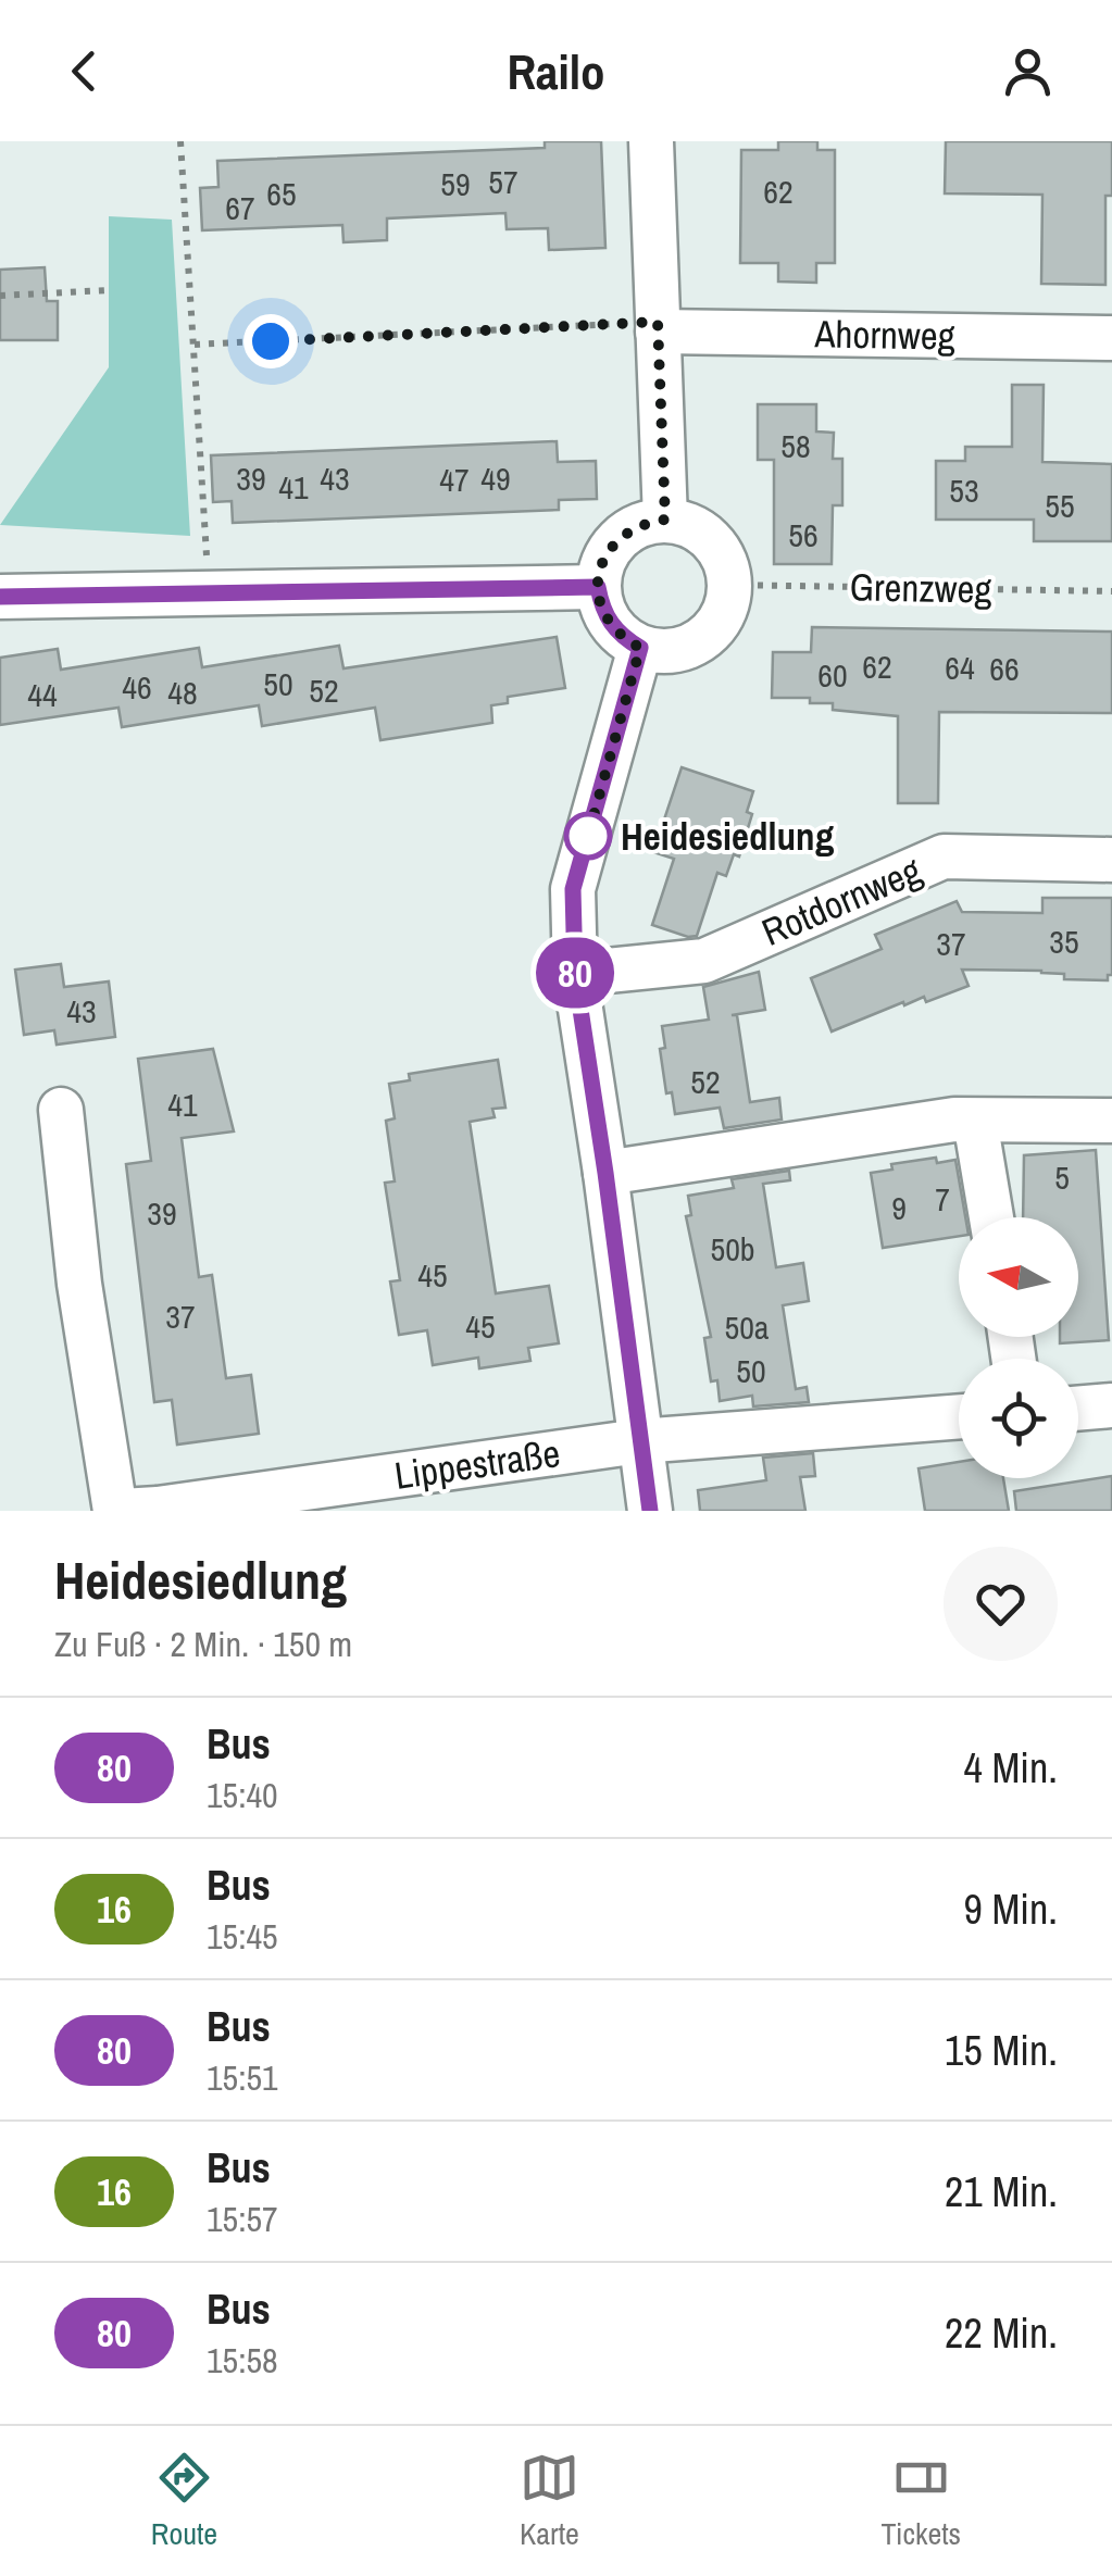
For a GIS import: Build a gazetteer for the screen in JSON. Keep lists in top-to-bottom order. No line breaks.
{"streets":{"street":["Ahornweg","Rotdornweg","Lippestraße"],"path":["Grenzweg"]},"places":["Heidesiedlung"],"lines":["bus line 80"],"house_numbers":["57","59","62","65","67","58","39","43","49","47","41","53","55","56","62","64","66","60","50","46","52","48","44","35","37","43","52","41","5","7","9","39","50b","45","37","45","50a","50"],"north":"left","page":{"header":"Railo","on_map":"80","heading":["Heidesiedlung","Zu Fuß · 2 Min. · 150 m"],"list":[{"mark":"80","name":"Bus","note":"15:40","value":"4 Min."},{"mark":"16","name":"Bus","note":"15:45","value":"9 Min."},{"mark":"80","name":"Bus","note":"15:51","value":"15 Min."},{"mark":"16","name":"Bus","note":"15:57","value":"21 Min."},{"mark":"80","name":"Bus","note":"15:58","value":"22 Min."}],"tabs":["Route","Karte","Tickets"]}}
